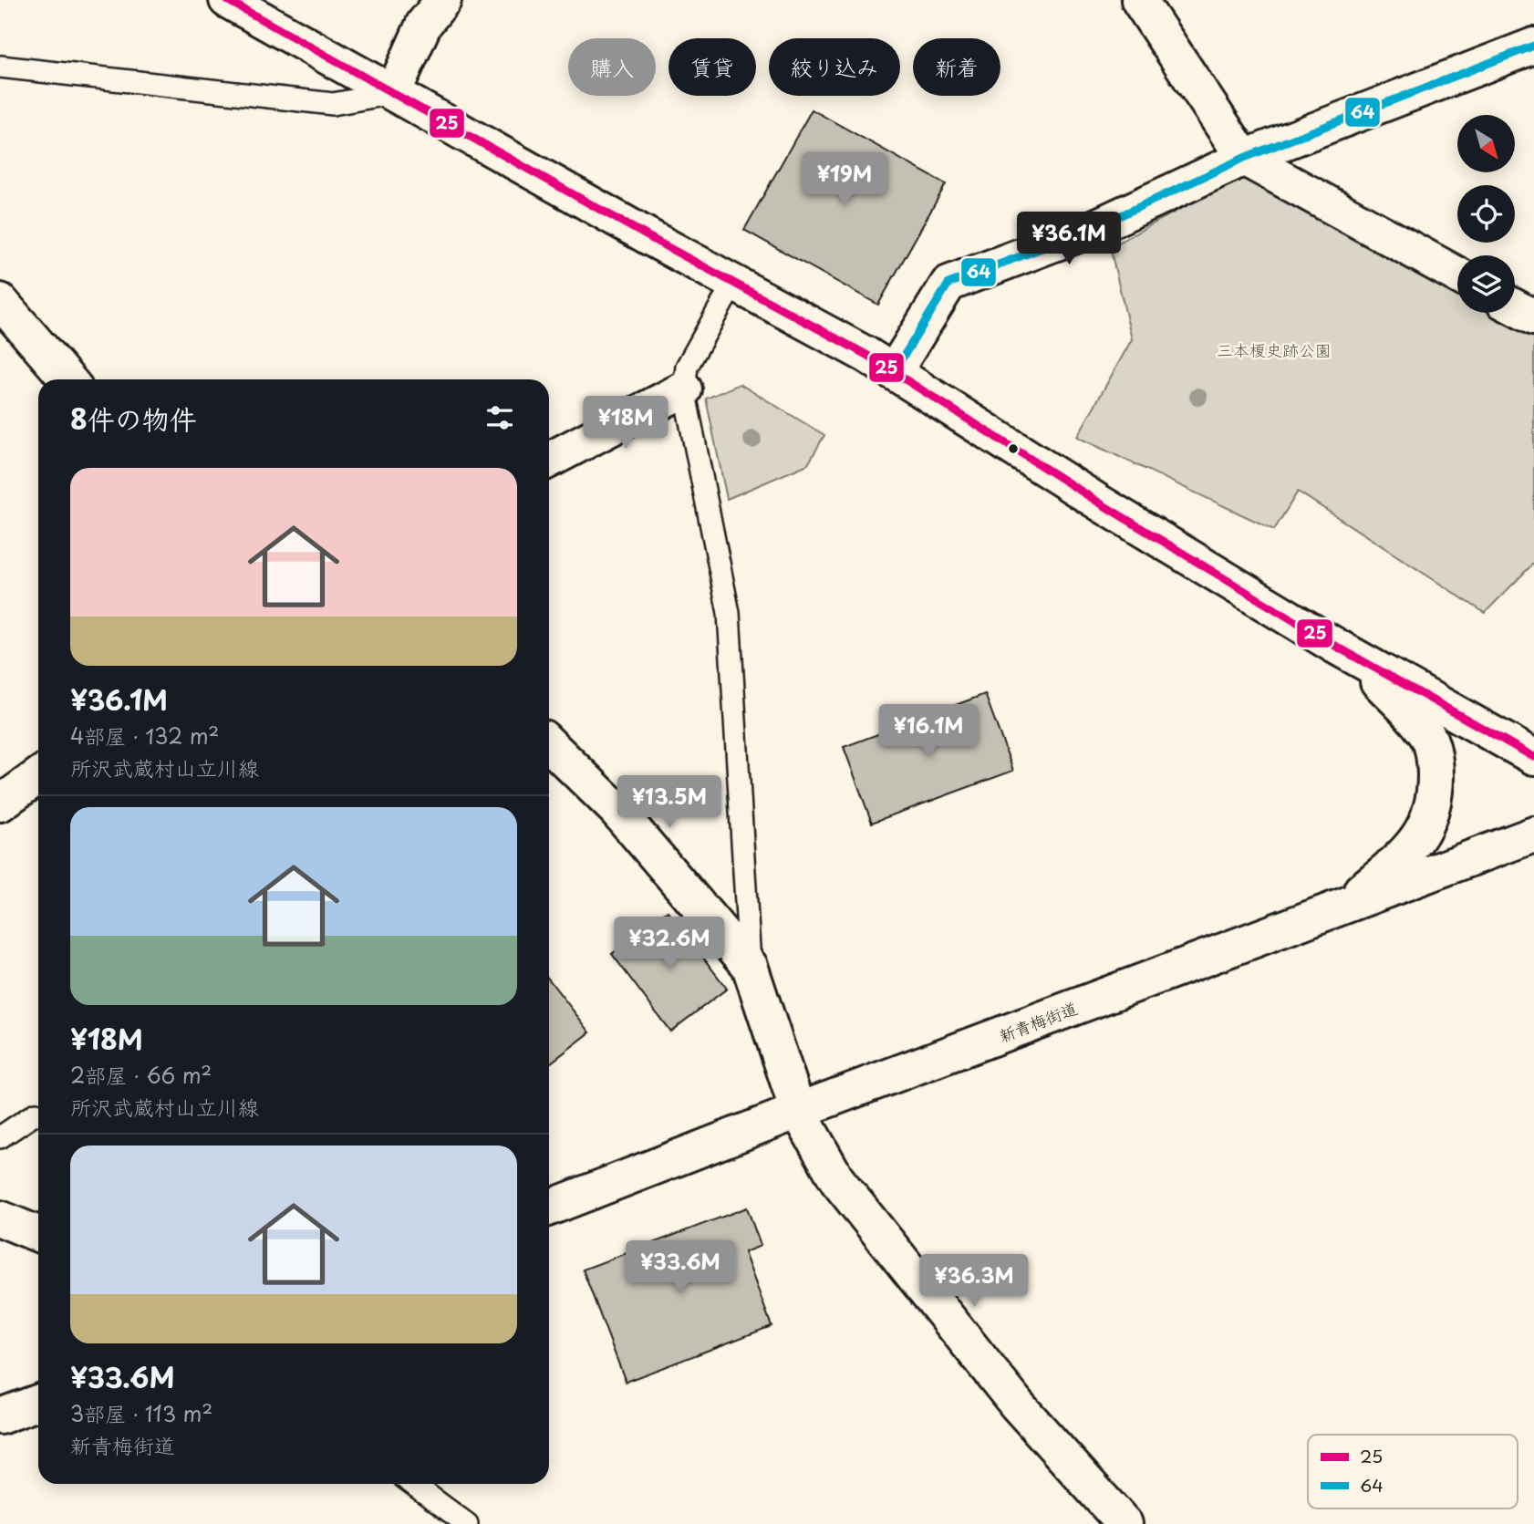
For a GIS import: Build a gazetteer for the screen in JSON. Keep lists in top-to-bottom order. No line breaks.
{"streets":{"main road":["新青梅街道"]},"parks":["三本榎史跡公園"],"lines":["transit line 25","transit line 64"],"legend":["25","64"],"north":"bottom right","page":{"chip":["購入","賃貸","絞り込み","新着"],"price":["¥19M","¥36.1M","¥18M","¥16.1M","¥13.5M","¥32.6M","¥33.6M","¥36.3M"],"heading":"8件の物件","list":[{"name":"¥36.1M","note":"4部屋 · 132 m² · 所沢武蔵村山立川線"},{"name":"¥18M","note":"2部屋 · 66 m² · 所沢武蔵村山立川線"},{"name":"¥33.6M","note":"3部屋 · 113 m² · 新青梅街道"}]}}
